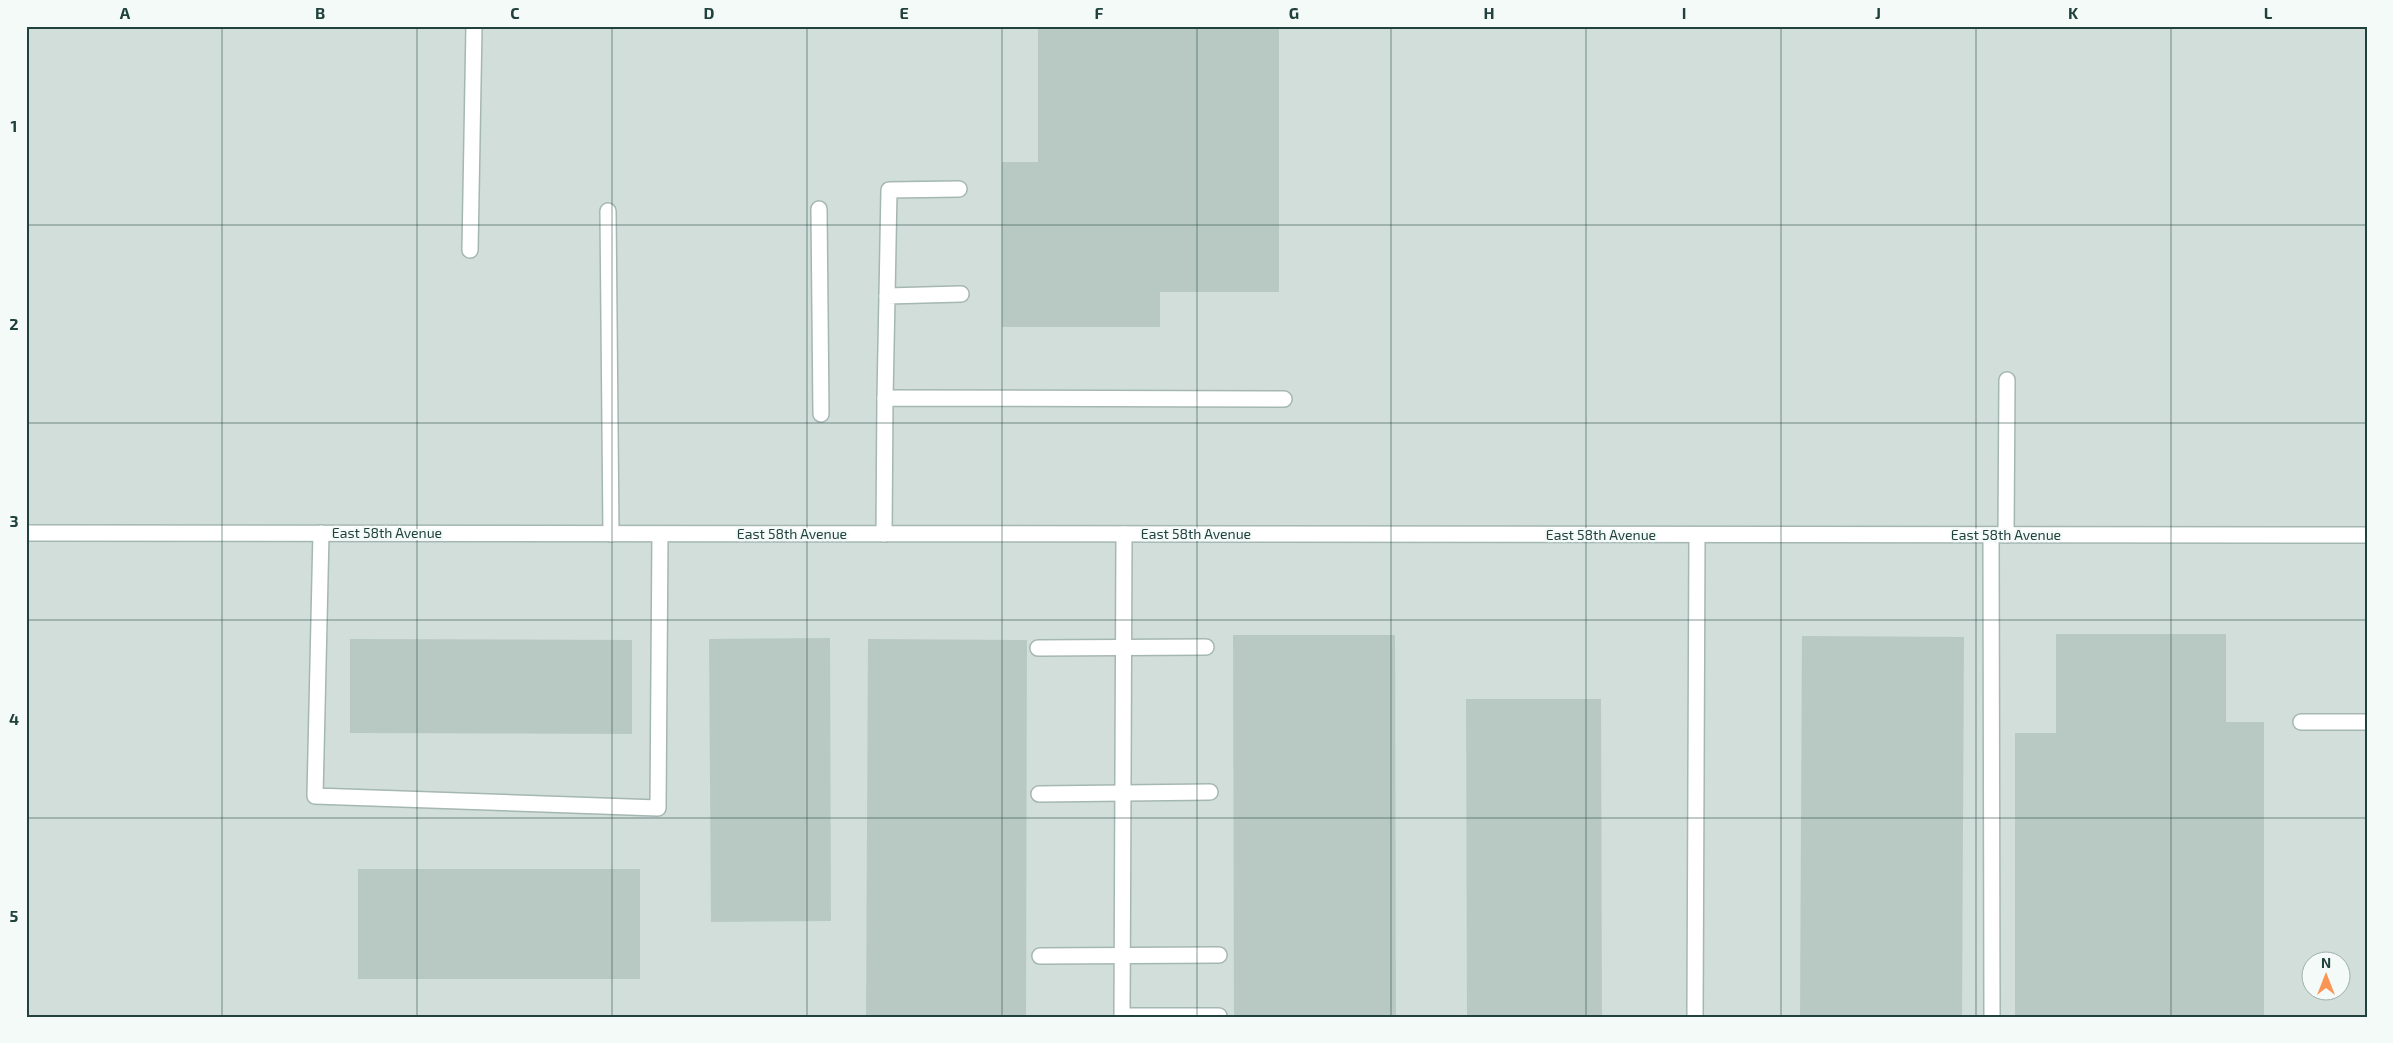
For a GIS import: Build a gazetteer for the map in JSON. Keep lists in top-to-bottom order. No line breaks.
{"streets":{"street":["East 58th Avenue"]},"north":"top","grid":{"columns":["A","B","C","D","E","F","G","H","I","J","K","L"],"rows":["1","2","3","4","5"]}}
